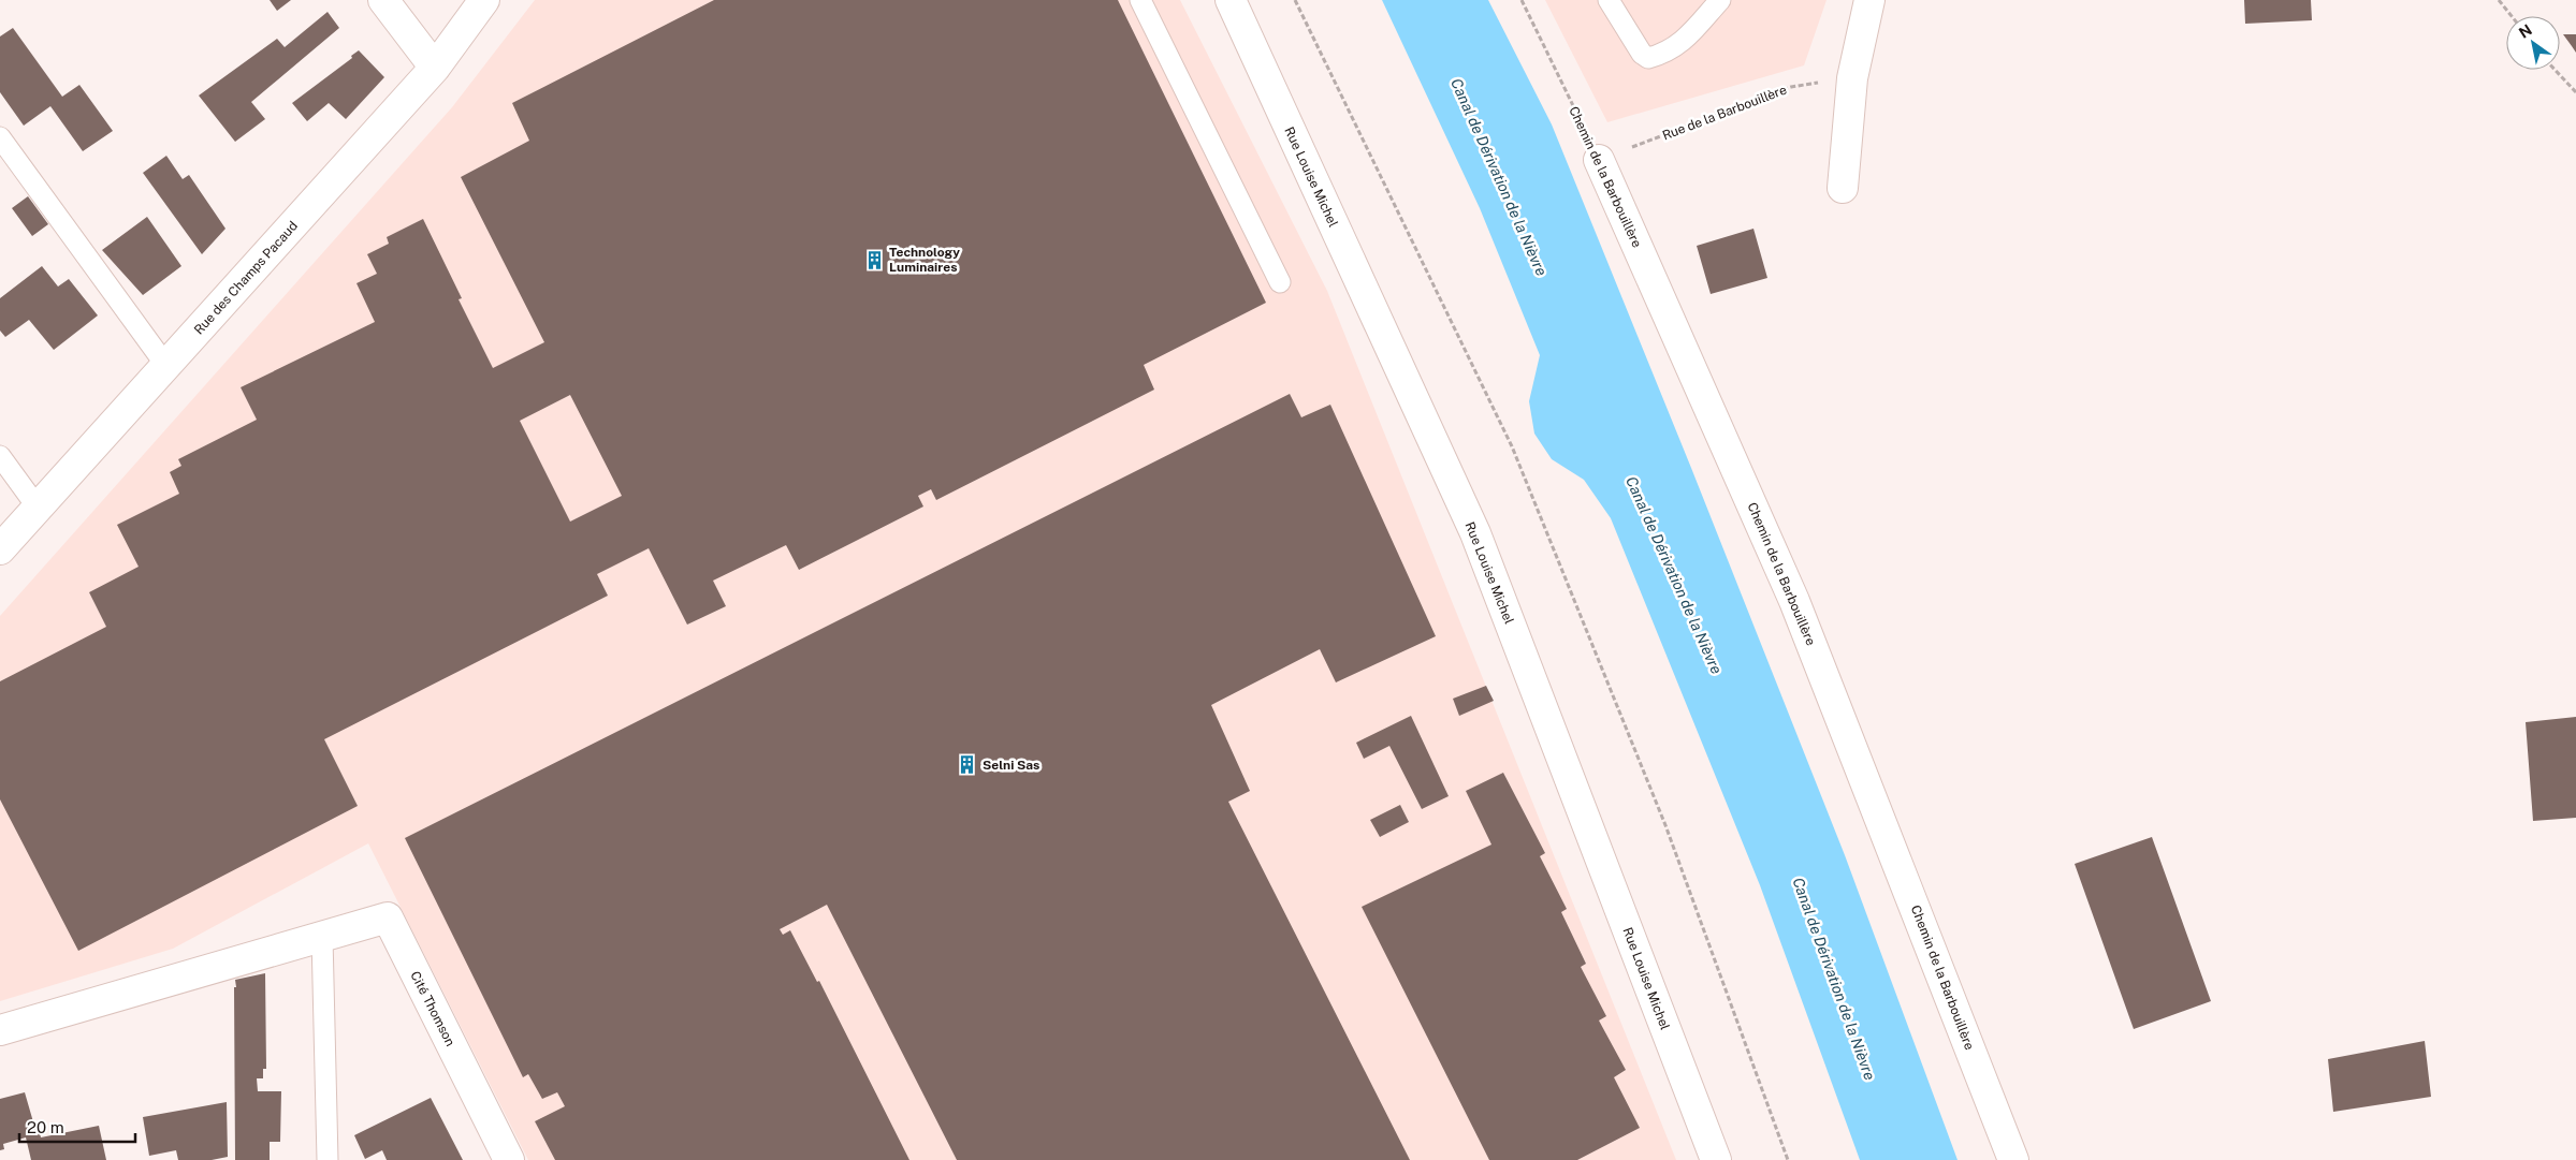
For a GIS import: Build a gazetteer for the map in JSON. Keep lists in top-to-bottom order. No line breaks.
{"streets":{"street":["Rue Louise Michel","Chemin de la Barbouillère","Rue des Champs Pacaud","Cité Thomson"],"path":["Rue de la Barbouillère"]},"crossings":[["Rue de la Barbouillère","Chemin de la Barbouillère"]],"water":["Canal de Dérivation de la Nièvre"],"places":{"building":["Technology Luminaires","Selni Sas"]},"scale_bar":"20 m","north":"top left"}
